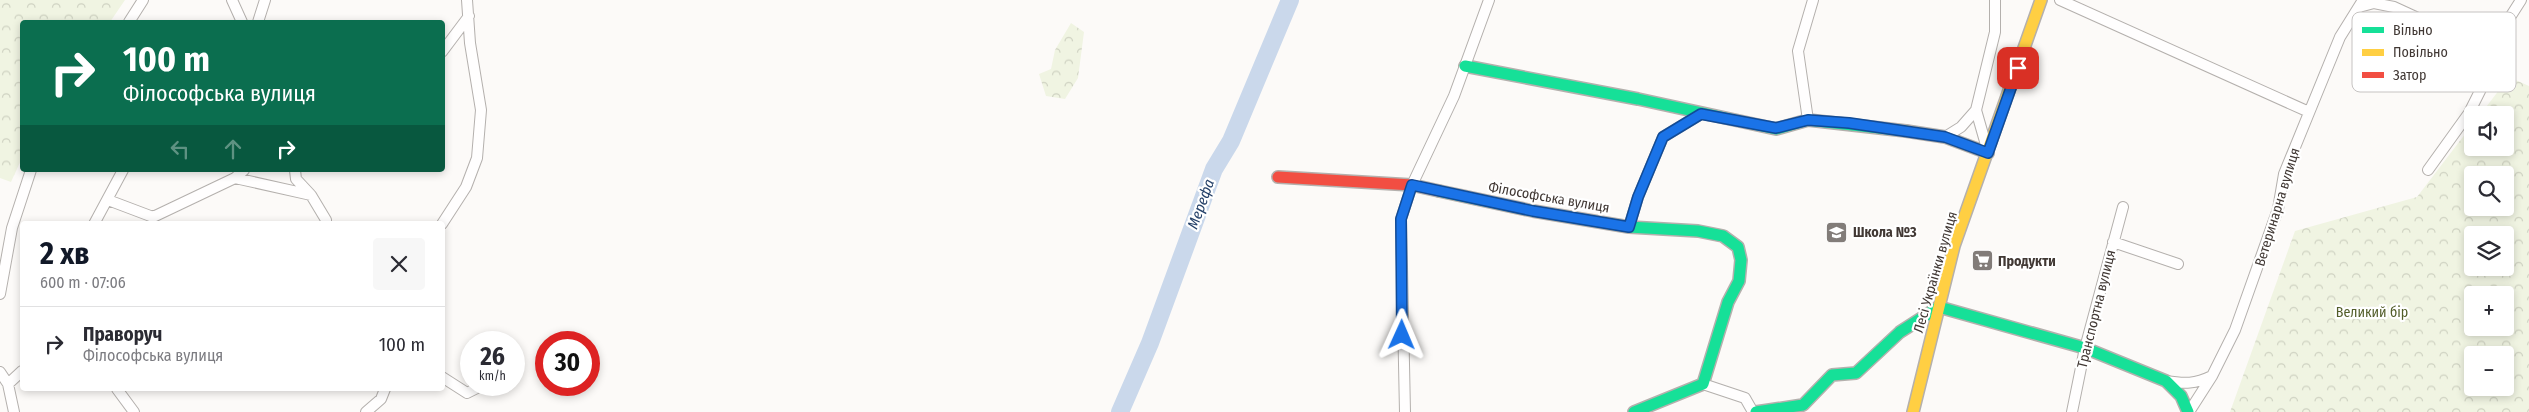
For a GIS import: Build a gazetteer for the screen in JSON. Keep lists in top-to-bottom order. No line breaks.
{"streets":{"street":["Філософська вулиця","Ветеринарна вулиця","Лесі Українки вулиця","Транспортна вулиця"]},"water":["Мерефа"],"parks":["Великий бір"],"places":{"school or university":["Школа №3"],"supermarket":["Продукти"]},"legend":["Вільно","Повільно","Затор"],"page":{"turn":["100 m","Філософська вулиця"],"map_buttons":["+","−"],"heading":["2 хв","600 m · 07:06"],"list":[{"name":"Праворуч","note":"Філософська вулиця","value":"100 m"}],"speed":"26 km/h","limit":"30"}}
